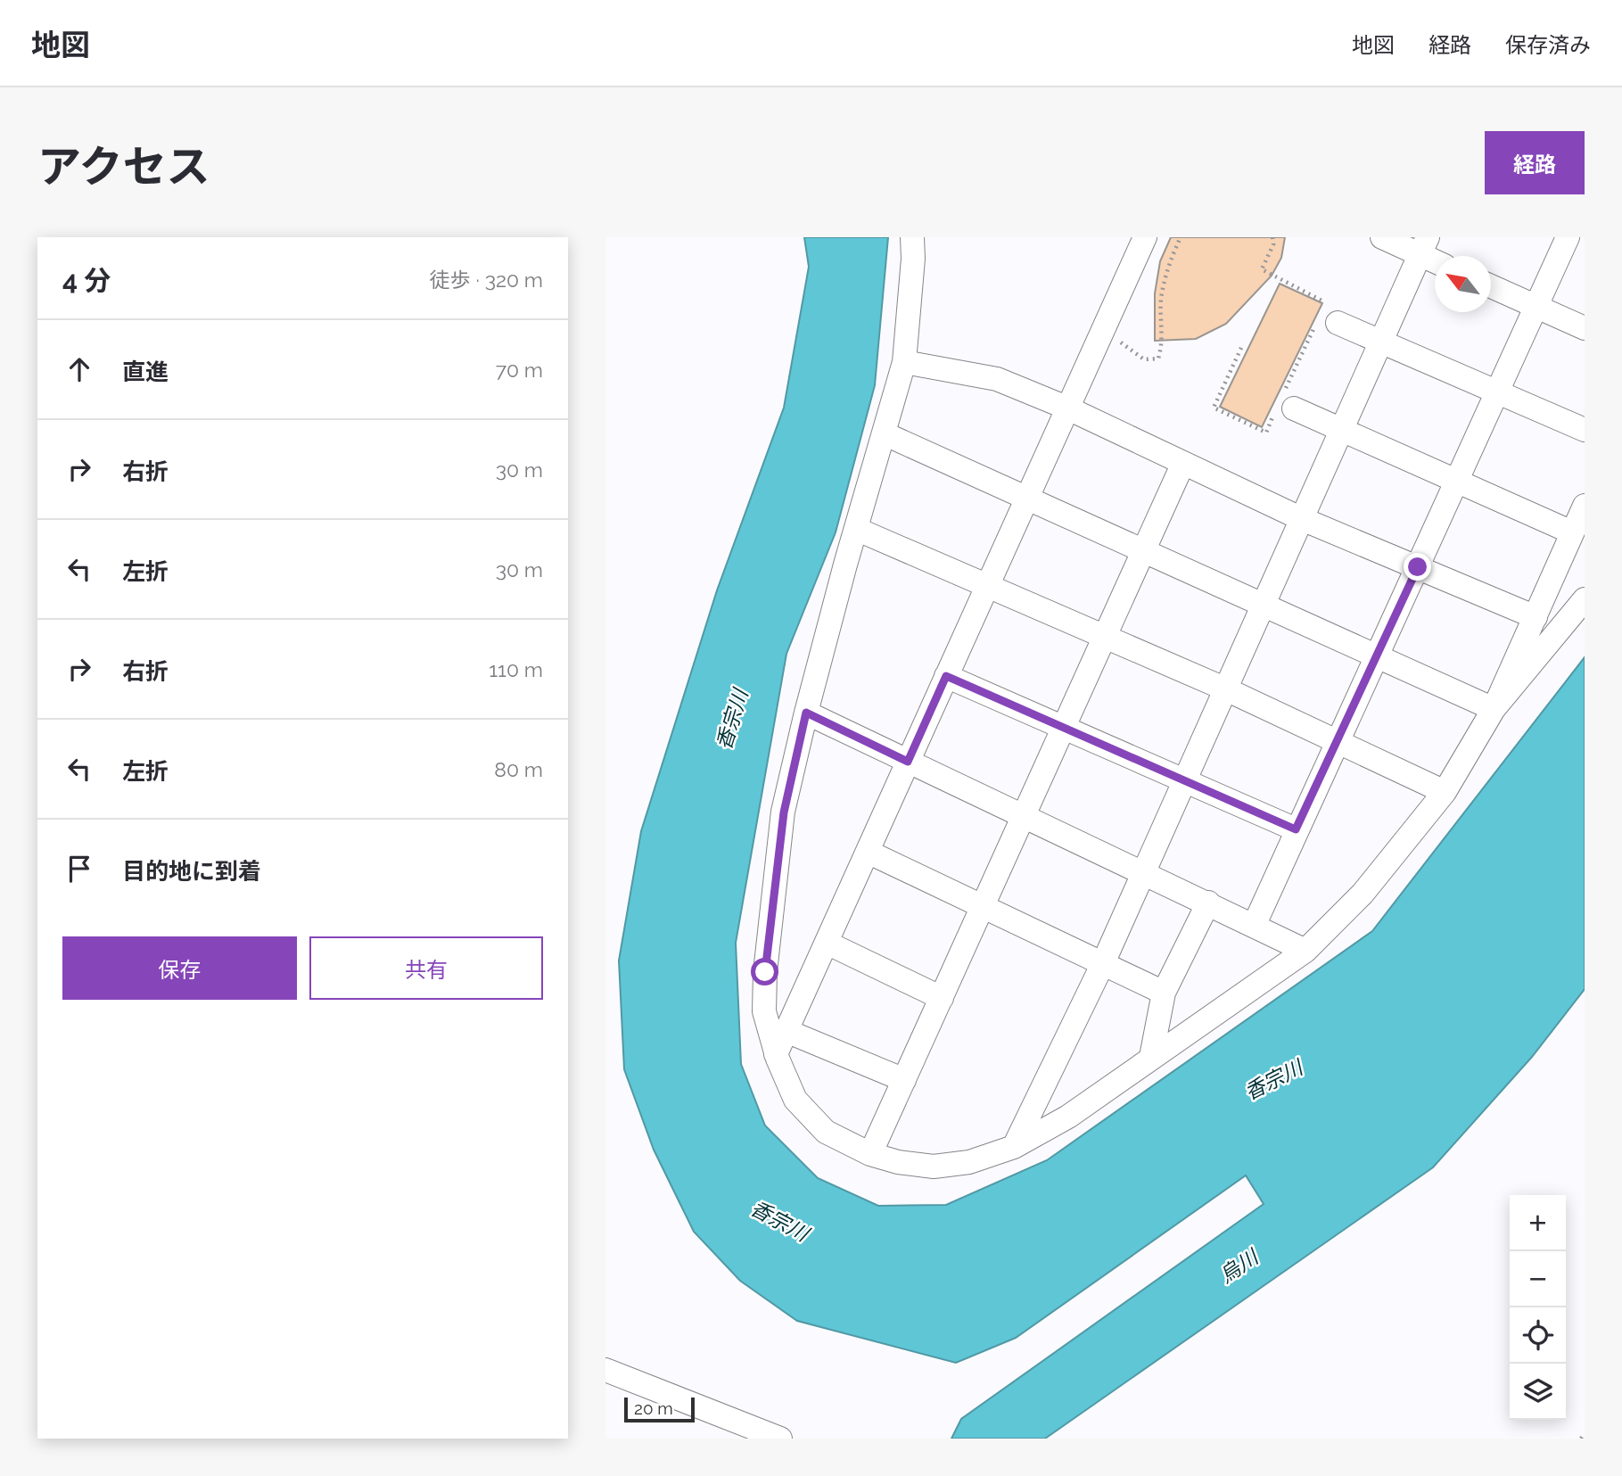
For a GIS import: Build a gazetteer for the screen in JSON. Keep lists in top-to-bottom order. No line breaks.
{"water":["香宗川","烏川"],"scale_bar":"20 m","north":"top left","page":{"header":"地図","nav":["地図","経路","保存済み"],"title":"アクセス","buttons":["経路",["保存","共有"]],"heading":["4 分","徒歩 · 320 m"],"list":[["直進","70 m"],["右折","30 m"],["左折","30 m"],["右折","110 m"],["左折","80 m"],"目的地に到着"],"map_buttons":["+","−"],"scale":"20 m"}}
